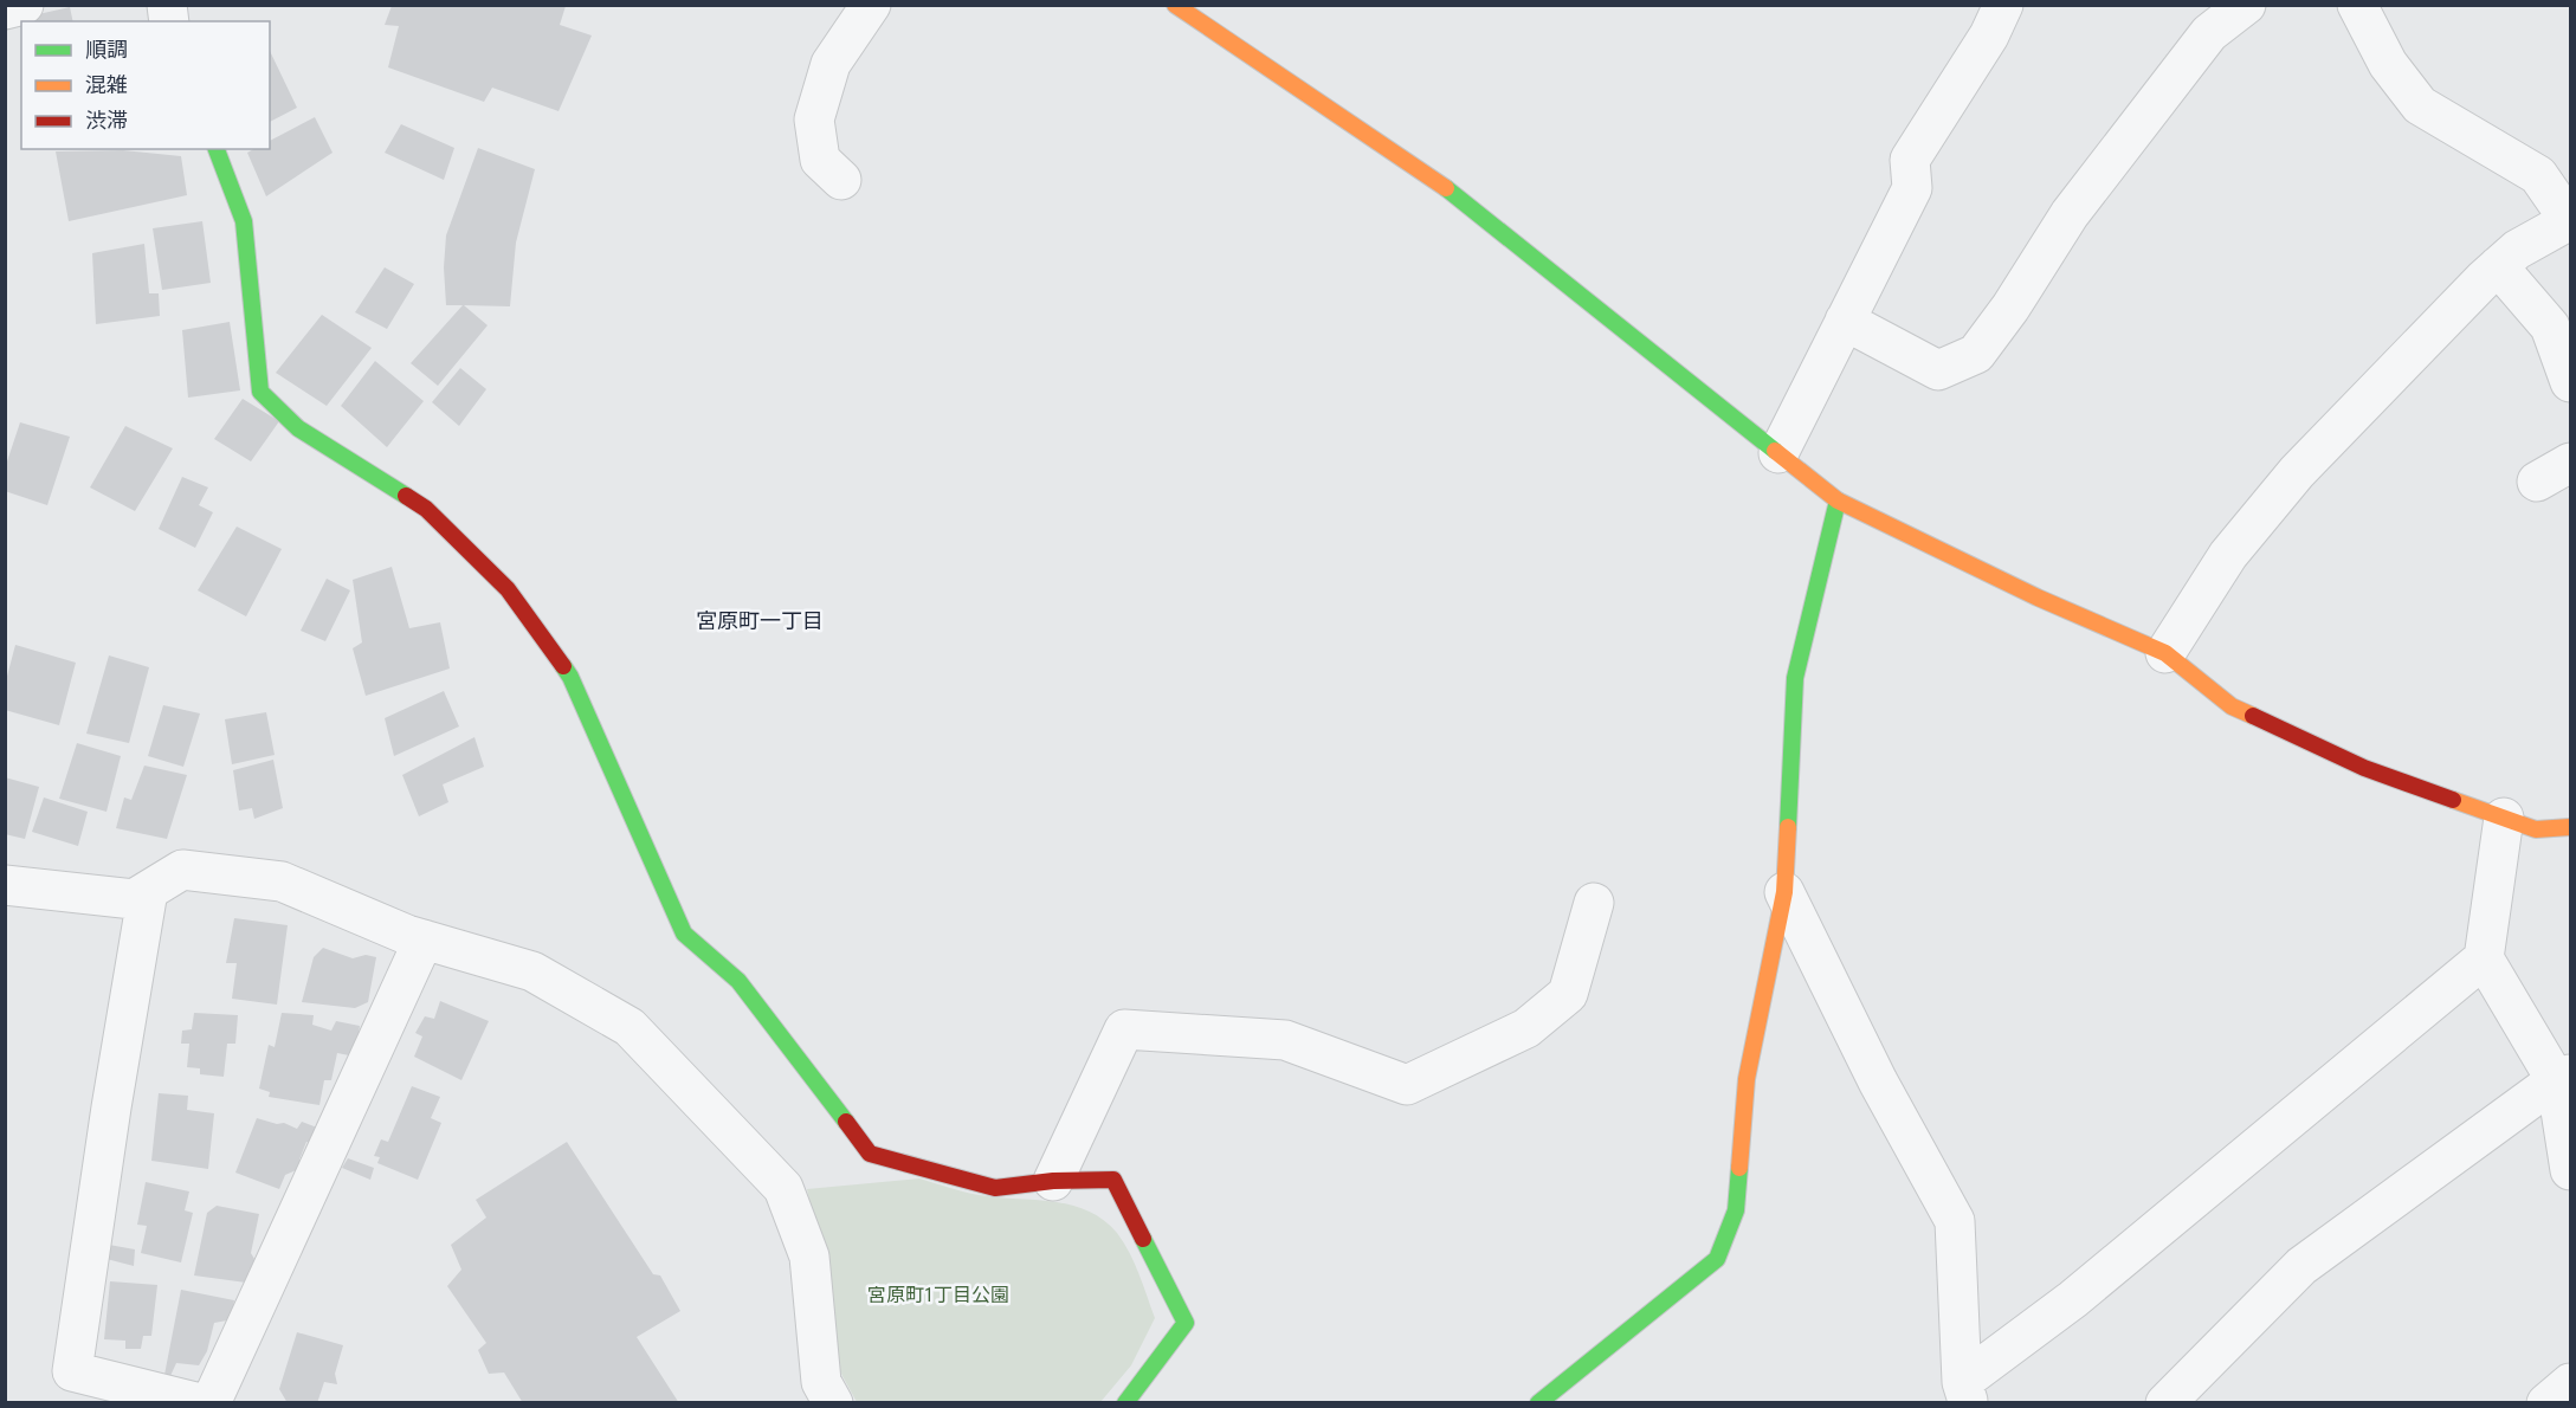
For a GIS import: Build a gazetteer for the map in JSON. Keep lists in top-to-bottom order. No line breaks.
{"districts":["宮原町一丁目"],"parks":["宮原町1丁目公園"],"legend":["順調","混雑","渋滞"]}
